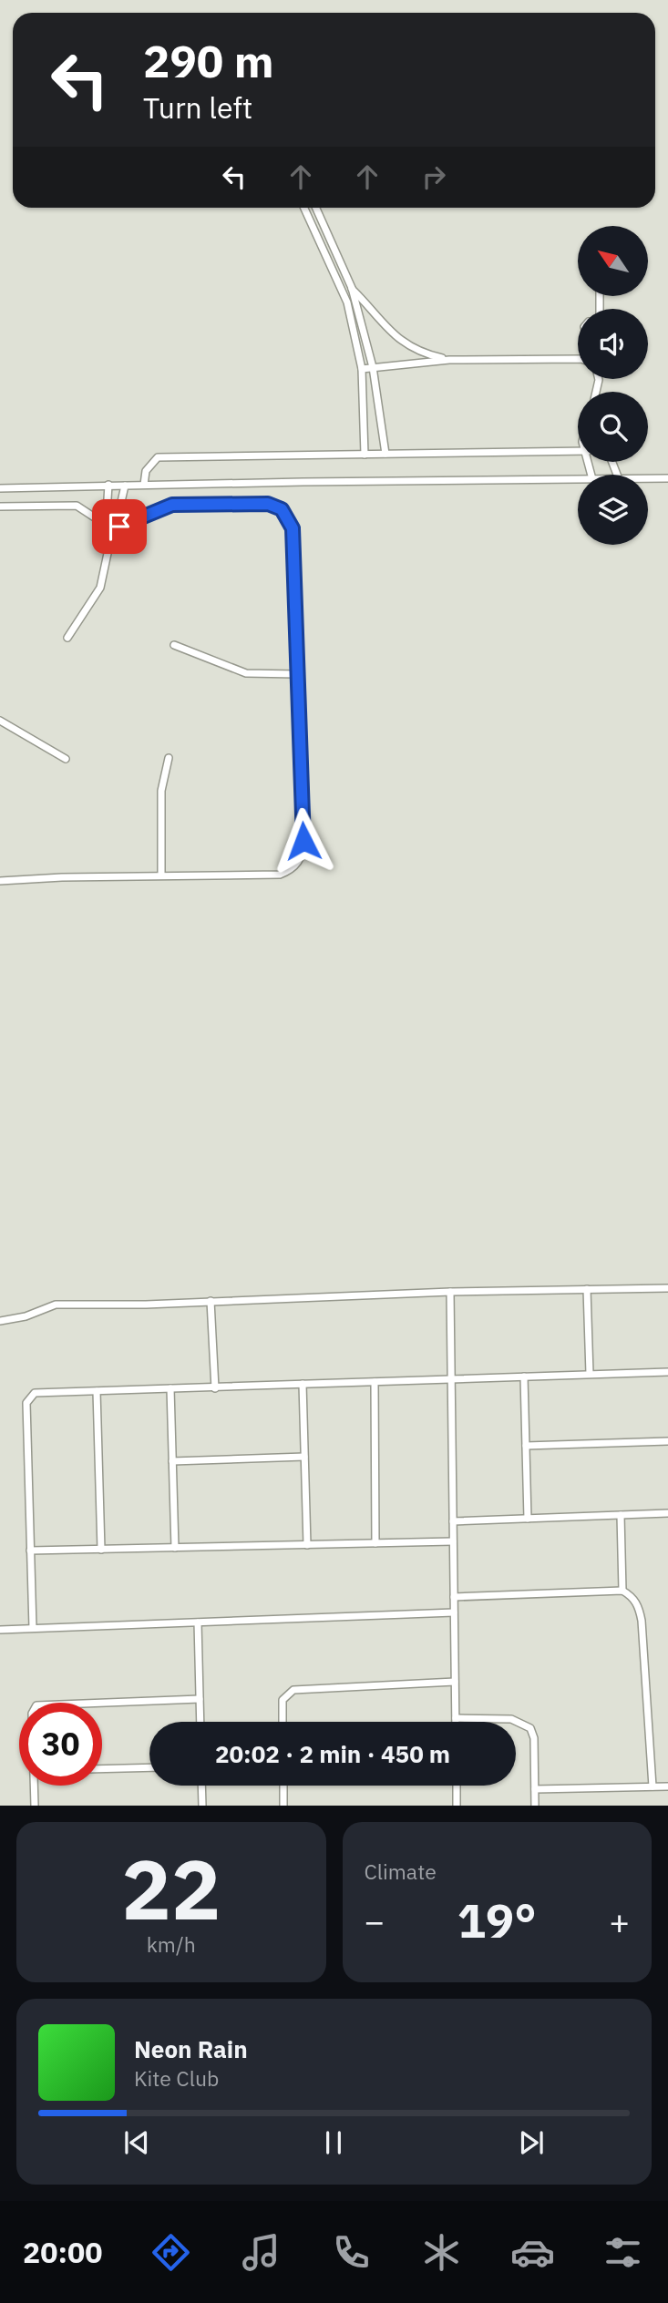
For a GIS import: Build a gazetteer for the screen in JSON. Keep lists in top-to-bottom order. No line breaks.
{"north":"top left","page":{"turn":["290 m","Turn left"],"limit":"30","trip":"20:02 · 2 min · 450 m","tile":[["22","km/h"],"Climate"],"heat":["−","19°","+"],"song":["Neon Rain","Kite Club"],"tabs":"20:00"}}
